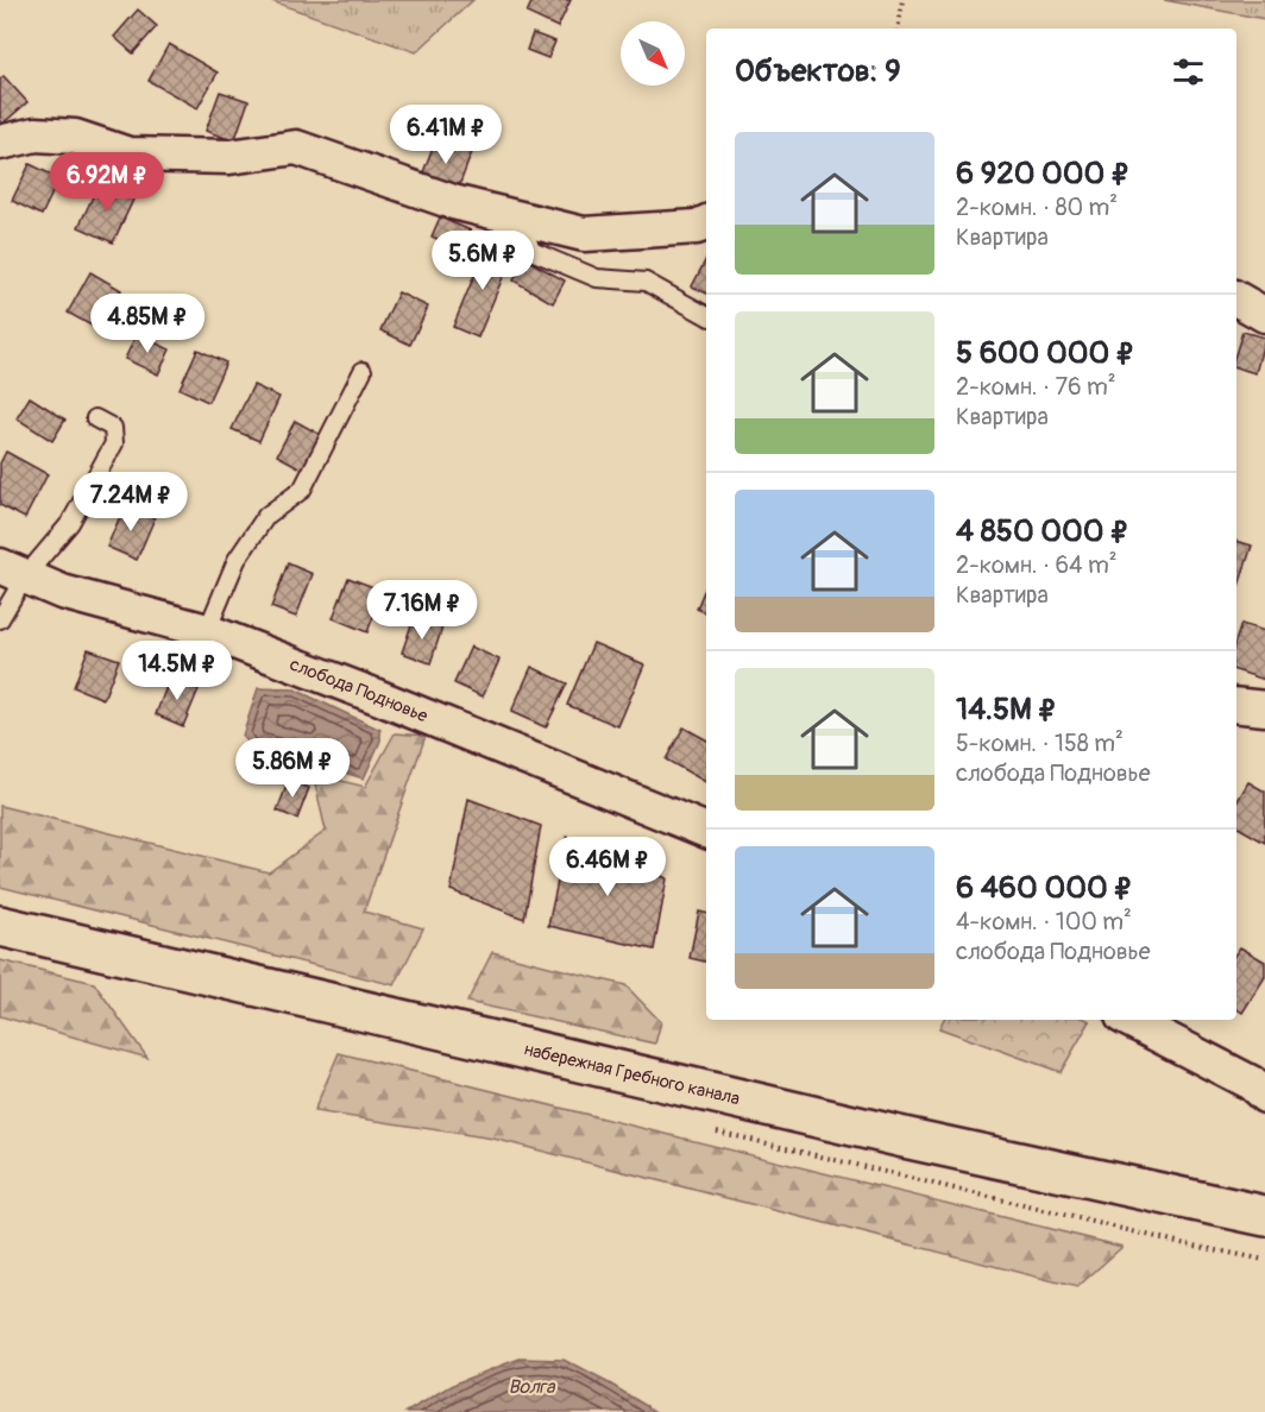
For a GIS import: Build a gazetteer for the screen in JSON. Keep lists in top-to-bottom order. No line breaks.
{"streets":{"street":["слобода Подновье","набережная Гребного канала"]},"water":["Волга"],"north":"bottom right","page":{"heading":"Объектов: 9","price":["6.41M ₽","6.92M ₽","5.6M ₽","4.85M ₽","7.24M ₽","7.16M ₽","14.5M ₽","5.86M ₽","6.46M ₽"],"list":[{"name":"6 920 000 ₽","note":"2-комн. · 80 m² · Квартира"},{"name":"5 600 000 ₽","note":"2-комн. · 76 m² · Квартира"},{"name":"4 850 000 ₽","note":"2-комн. · 64 m² · Квартира"},{"name":"14.5M ₽","note":"5-комн. · 158 m² · слобода Подновье"},{"name":"6 460 000 ₽","note":"4-комн. · 100 m² · слобода Подновье"}]}}
